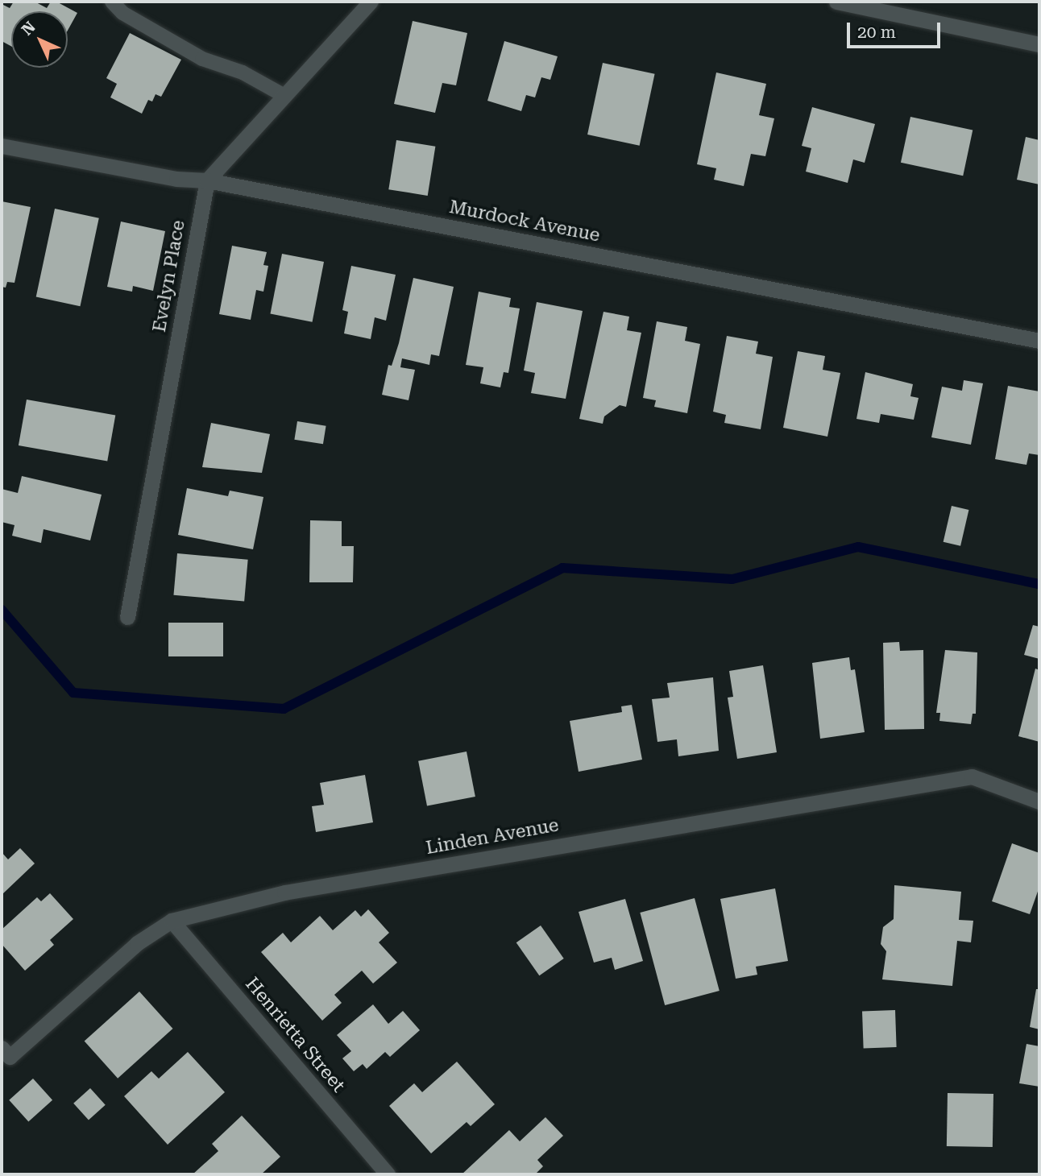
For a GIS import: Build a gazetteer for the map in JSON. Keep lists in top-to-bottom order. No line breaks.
{"streets":{"street":["Murdock Avenue","Evelyn Place","Linden Avenue","Henrietta Street"]},"crossings":[["Murdock Avenue","Evelyn Place"],["Linden Avenue","Henrietta Street"]],"scale_bar":"20 m","north":"top left"}
